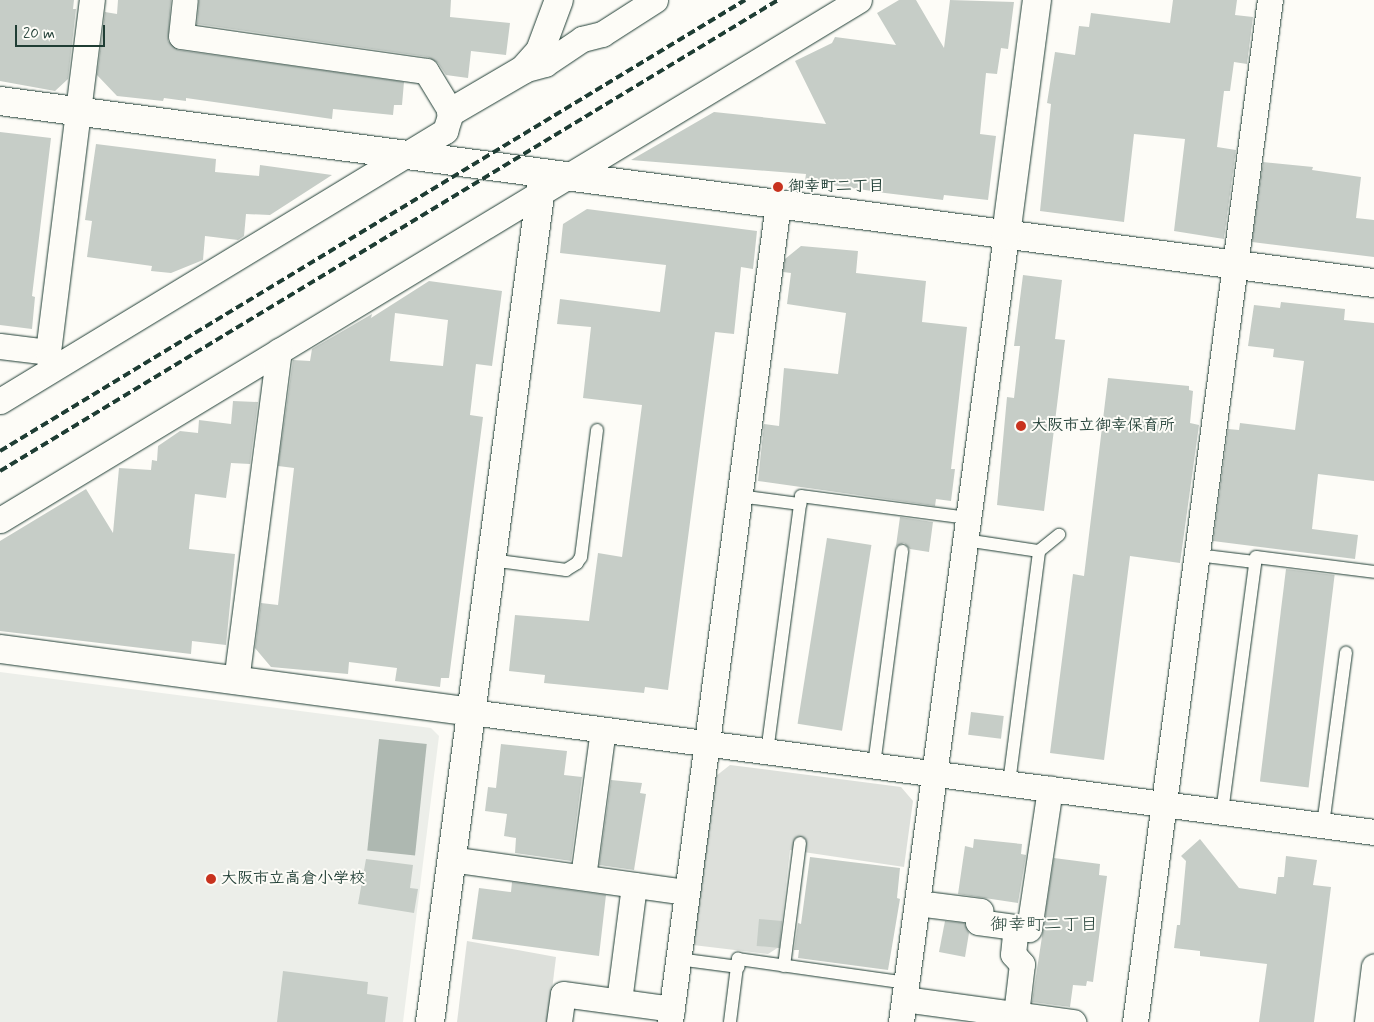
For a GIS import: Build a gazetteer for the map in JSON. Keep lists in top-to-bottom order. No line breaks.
{"districts":["御幸町二丁目"],"places":["御幸町二丁目","大阪市立御幸保育所","大阪市立高倉小学校"],"scale_bar":"20 m"}
